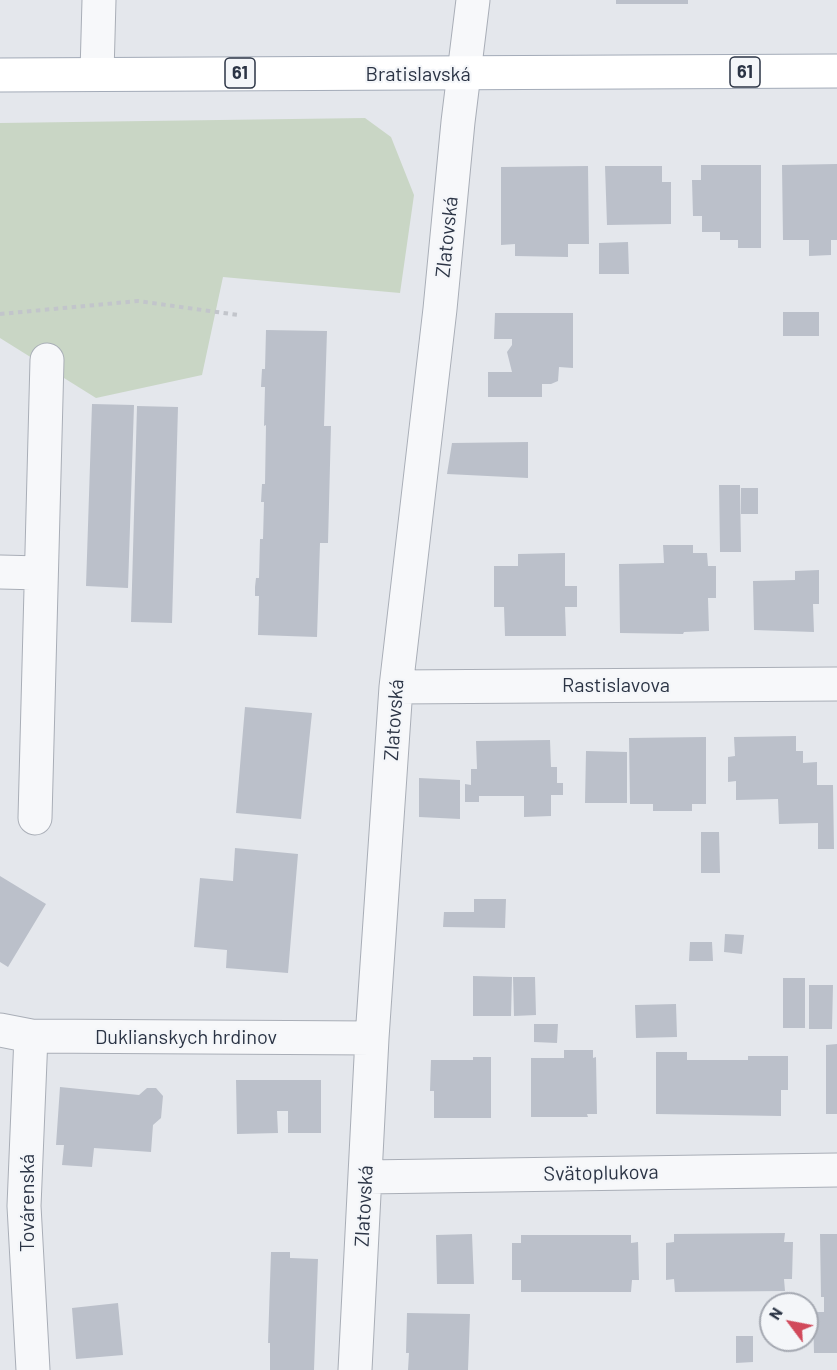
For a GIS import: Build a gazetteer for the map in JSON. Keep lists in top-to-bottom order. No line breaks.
{"streets":{"main road":["61","Bratislavská"],"street":["Zlatovská","Rastislavova","Duklianskych hrdinov","Svätoplukova","Továrenská"]},"crossings":[["Bratislavská","Zlatovská"],["Zlatovská","Rastislavova"],["Zlatovská","Duklianskych hrdinov"],["Zlatovská","Svätoplukova"],["Duklianskych hrdinov","Továrenská"]],"north":"top left"}
